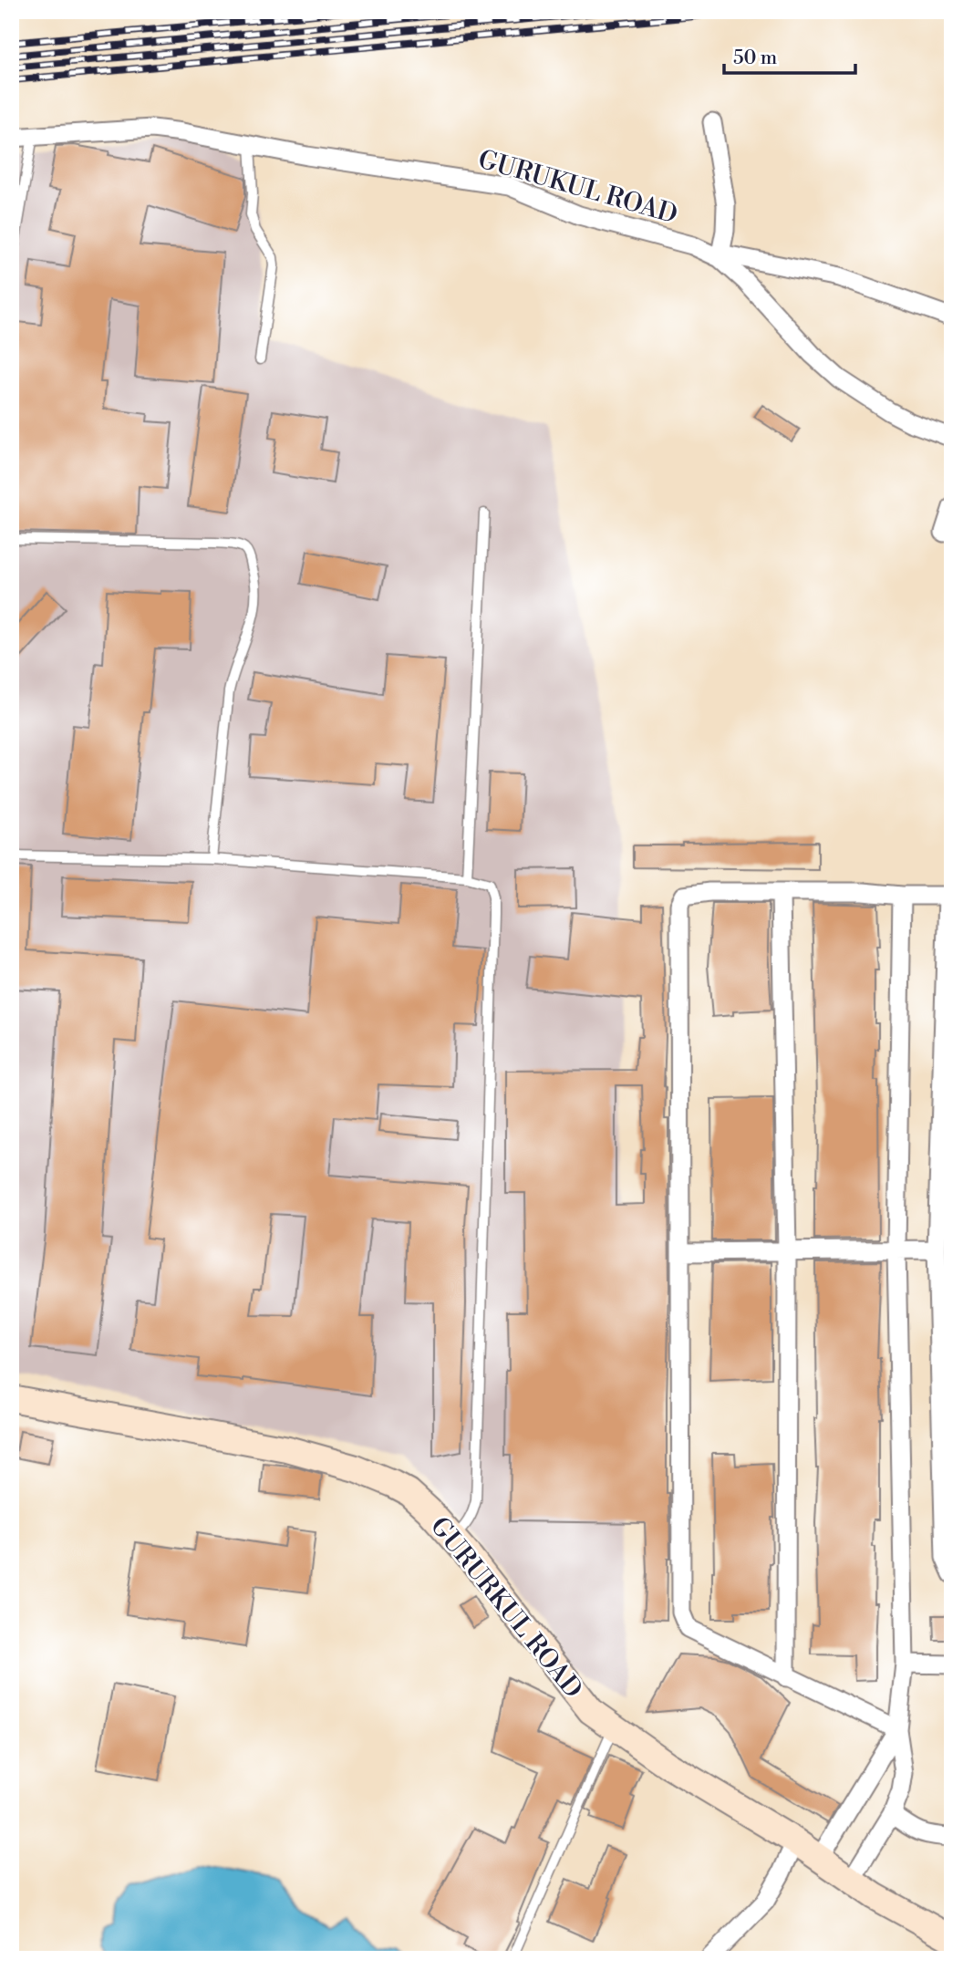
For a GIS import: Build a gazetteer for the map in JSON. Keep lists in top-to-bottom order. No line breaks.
{"streets":{"street":["GURUKUL ROAD","GURURKUL ROAD"]},"scale_bar":"50 m"}
